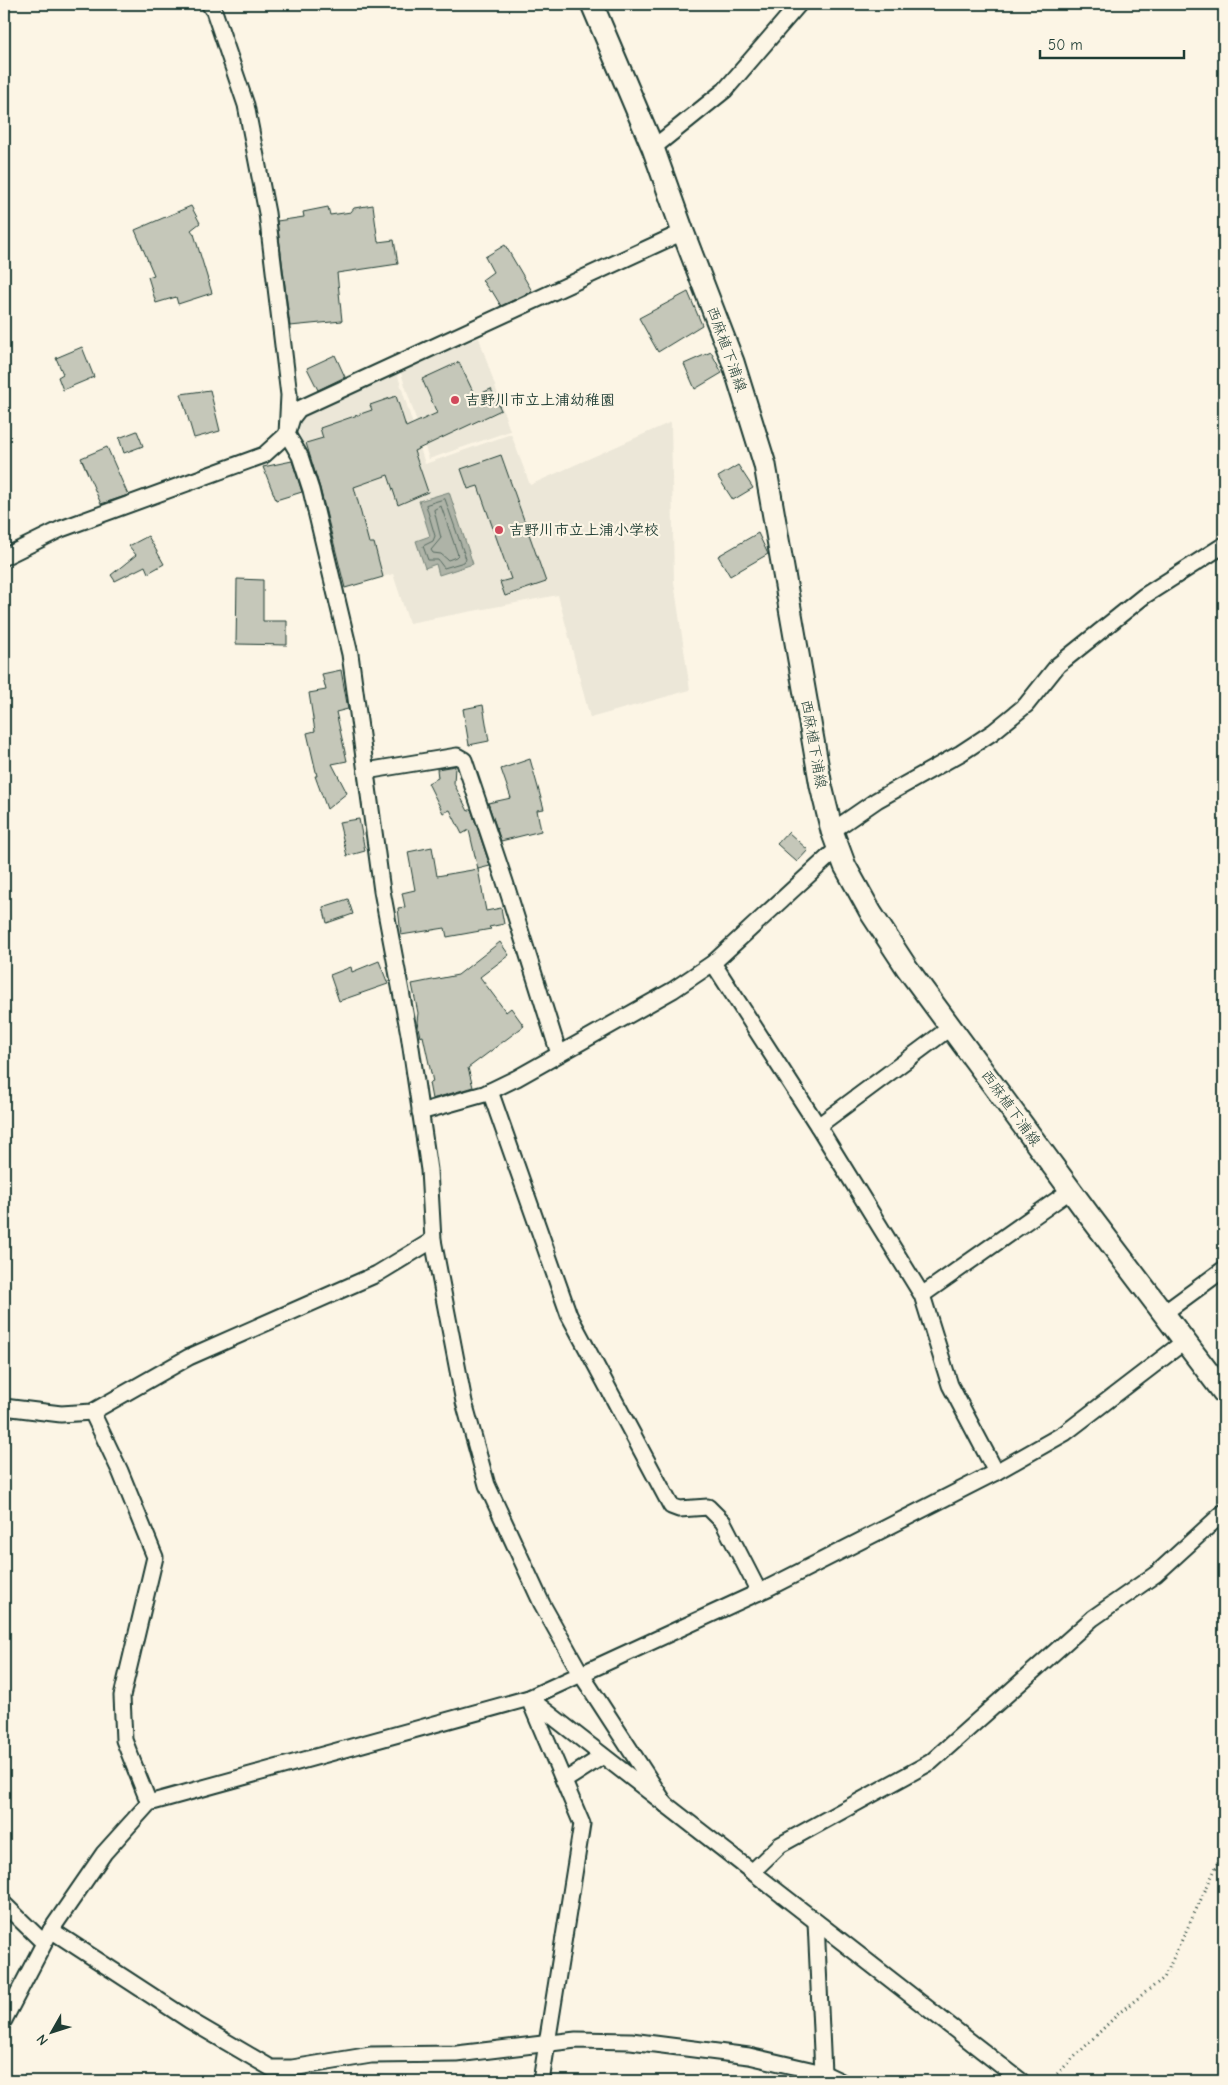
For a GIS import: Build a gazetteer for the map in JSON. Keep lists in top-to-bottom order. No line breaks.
{"streets":{"main road":["西麻植下浦線"]},"places":["吉野川市立上浦幼稚園","吉野川市立上浦小学校"],"scale_bar":"50 m","north":"bottom left"}
